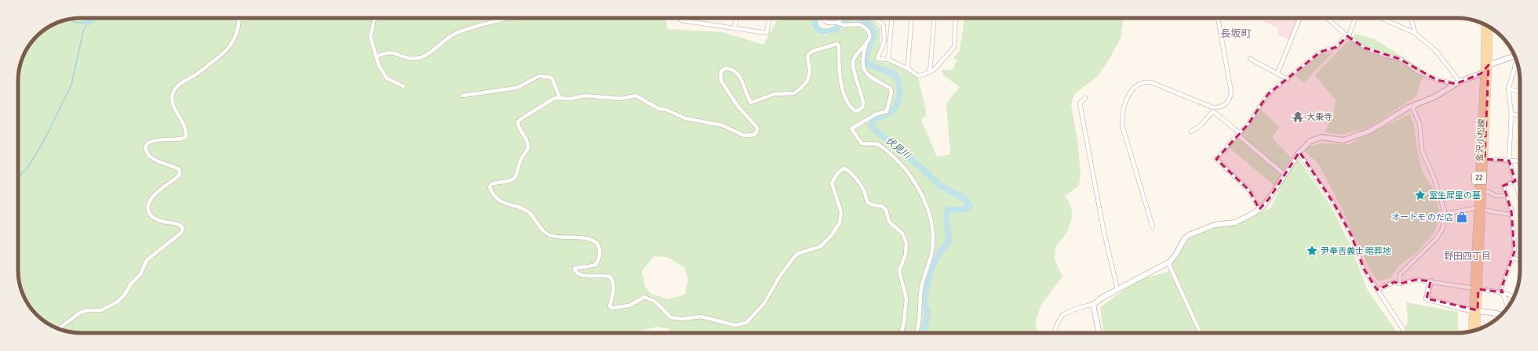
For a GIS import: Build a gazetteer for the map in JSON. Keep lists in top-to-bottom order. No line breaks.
{"streets":{"main road":["金沢小松線","22"]},"districts":["長坂町","野田四丁目"],"water":["伏見川"],"places":{"temple":["大乗寺"],"place":["室生犀星の墓","尹奉吉義士 暗葬地"],"shop":["オートモ のだ店"]}}
